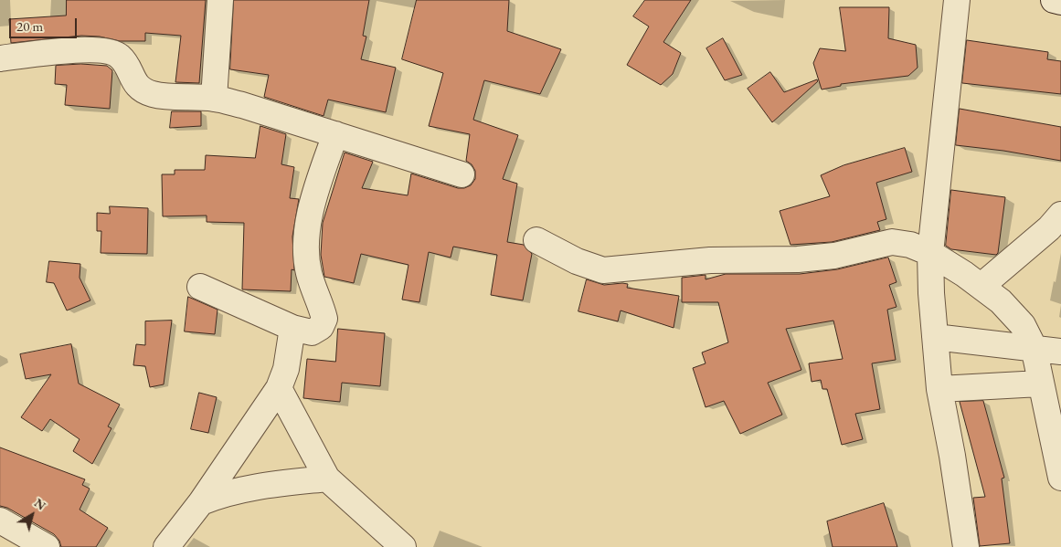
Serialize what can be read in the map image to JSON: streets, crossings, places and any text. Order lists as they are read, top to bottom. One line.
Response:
{"scale_bar":"20 m","north":"top right"}
